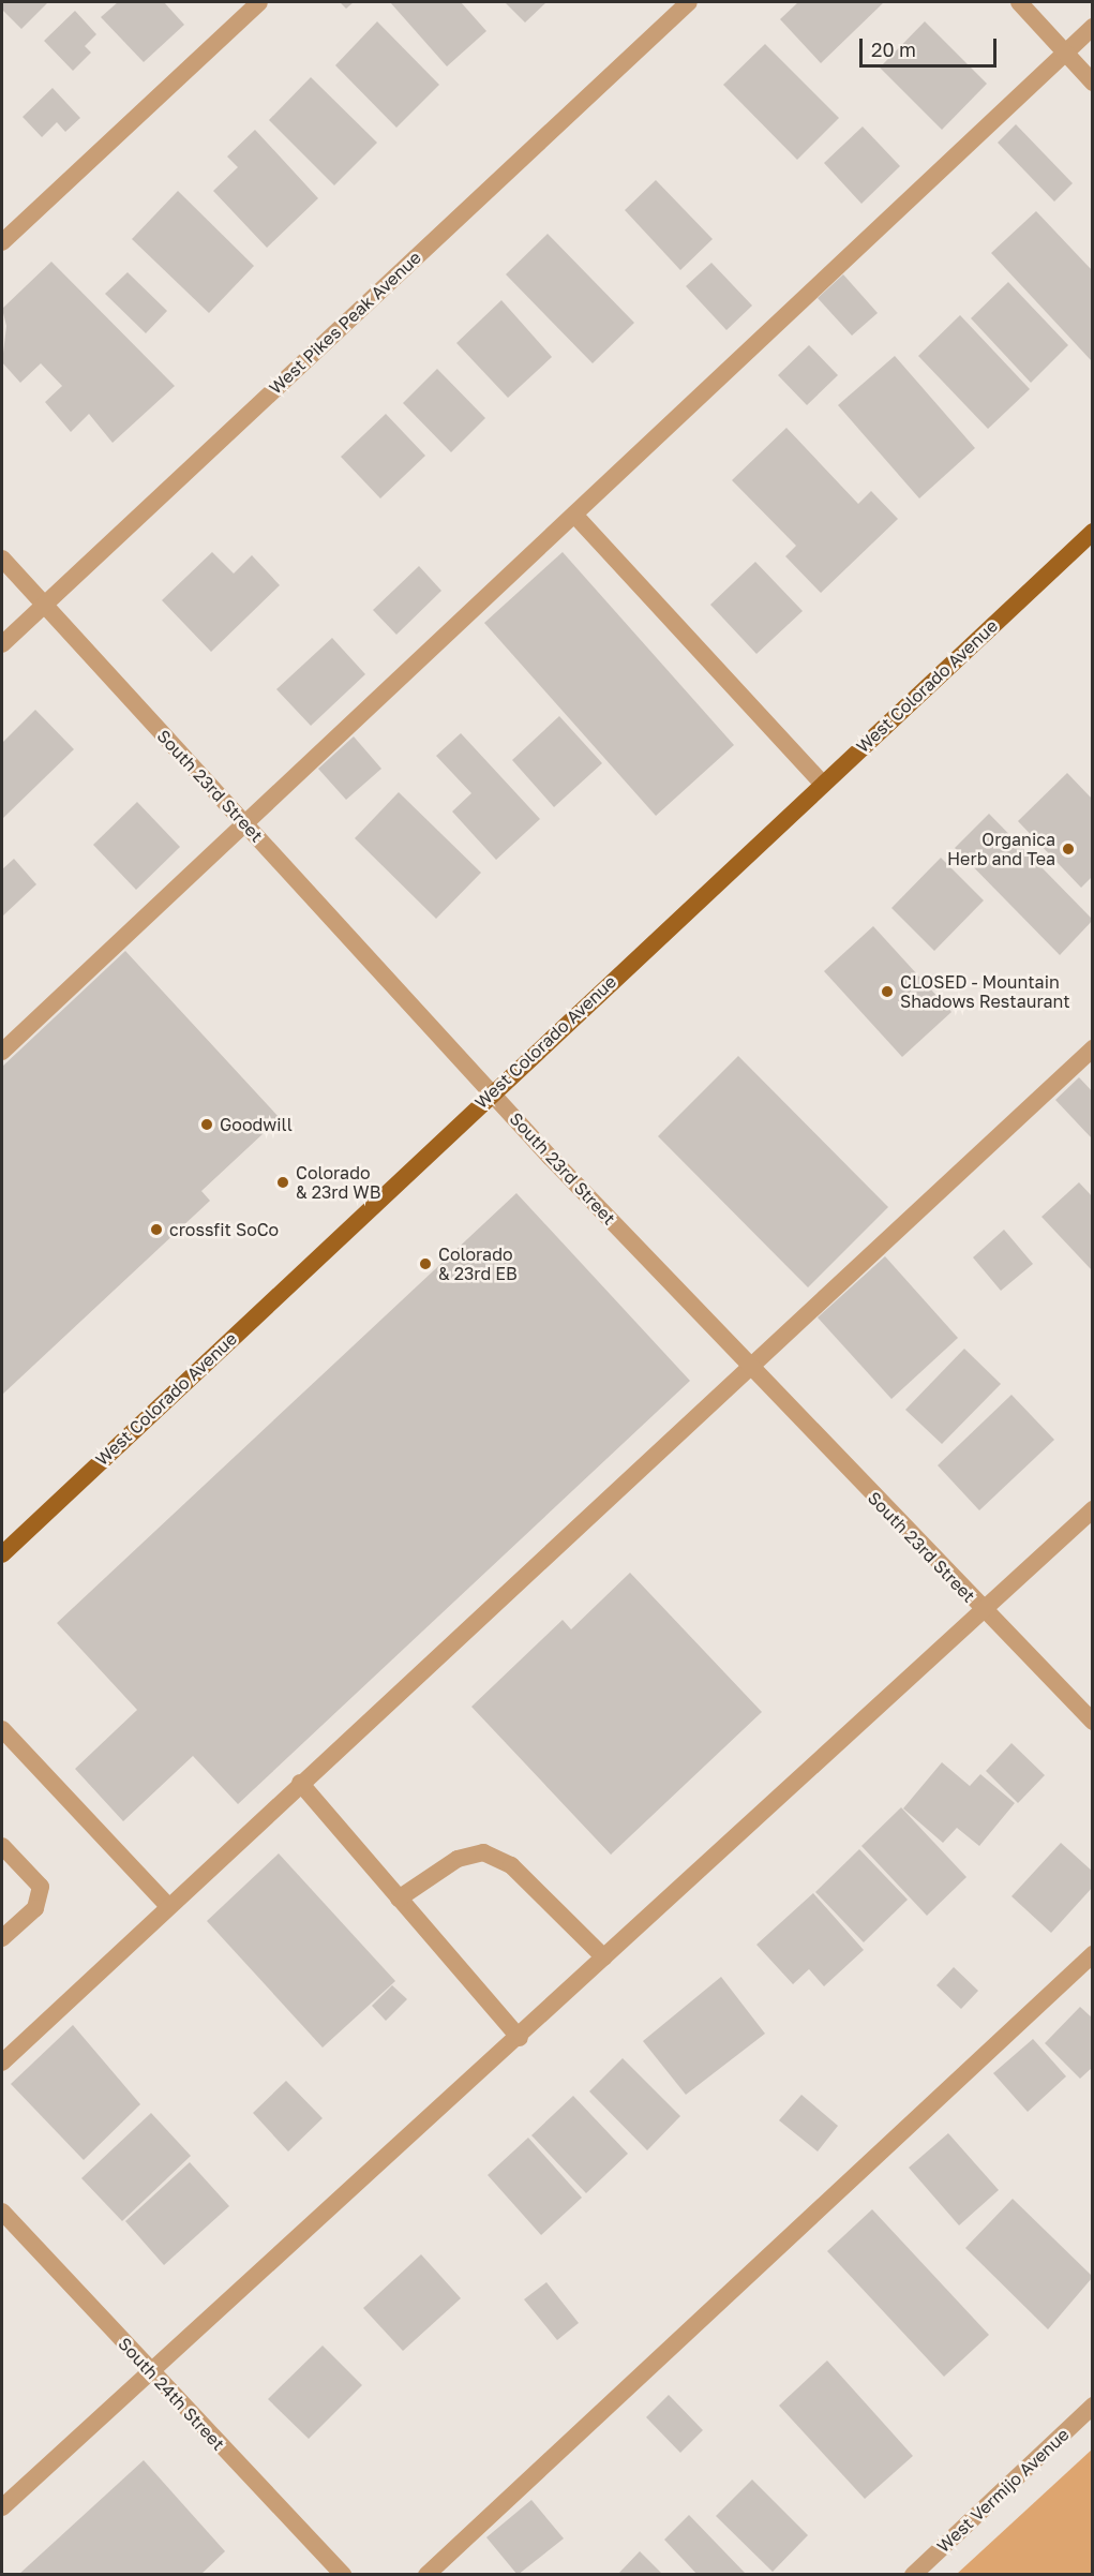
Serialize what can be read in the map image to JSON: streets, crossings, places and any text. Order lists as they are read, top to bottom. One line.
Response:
{"streets":{"main road":["West Colorado Avenue"],"street":["West Pikes Peak Avenue","South 23rd Street","South 24th Street","West Vermijo Avenue"]},"crossings":[["West Pikes Peak Avenue","South 23rd Street"],["West Colorado Avenue","South 23rd Street"]],"places":["Organica Herb and Tea","CLOSED - Mountain Shadows Restaurant","Goodwill","Colorado & 23rd WB","crossfit SoCo","Colorado & 23rd EB"],"scale_bar":"20 m"}
